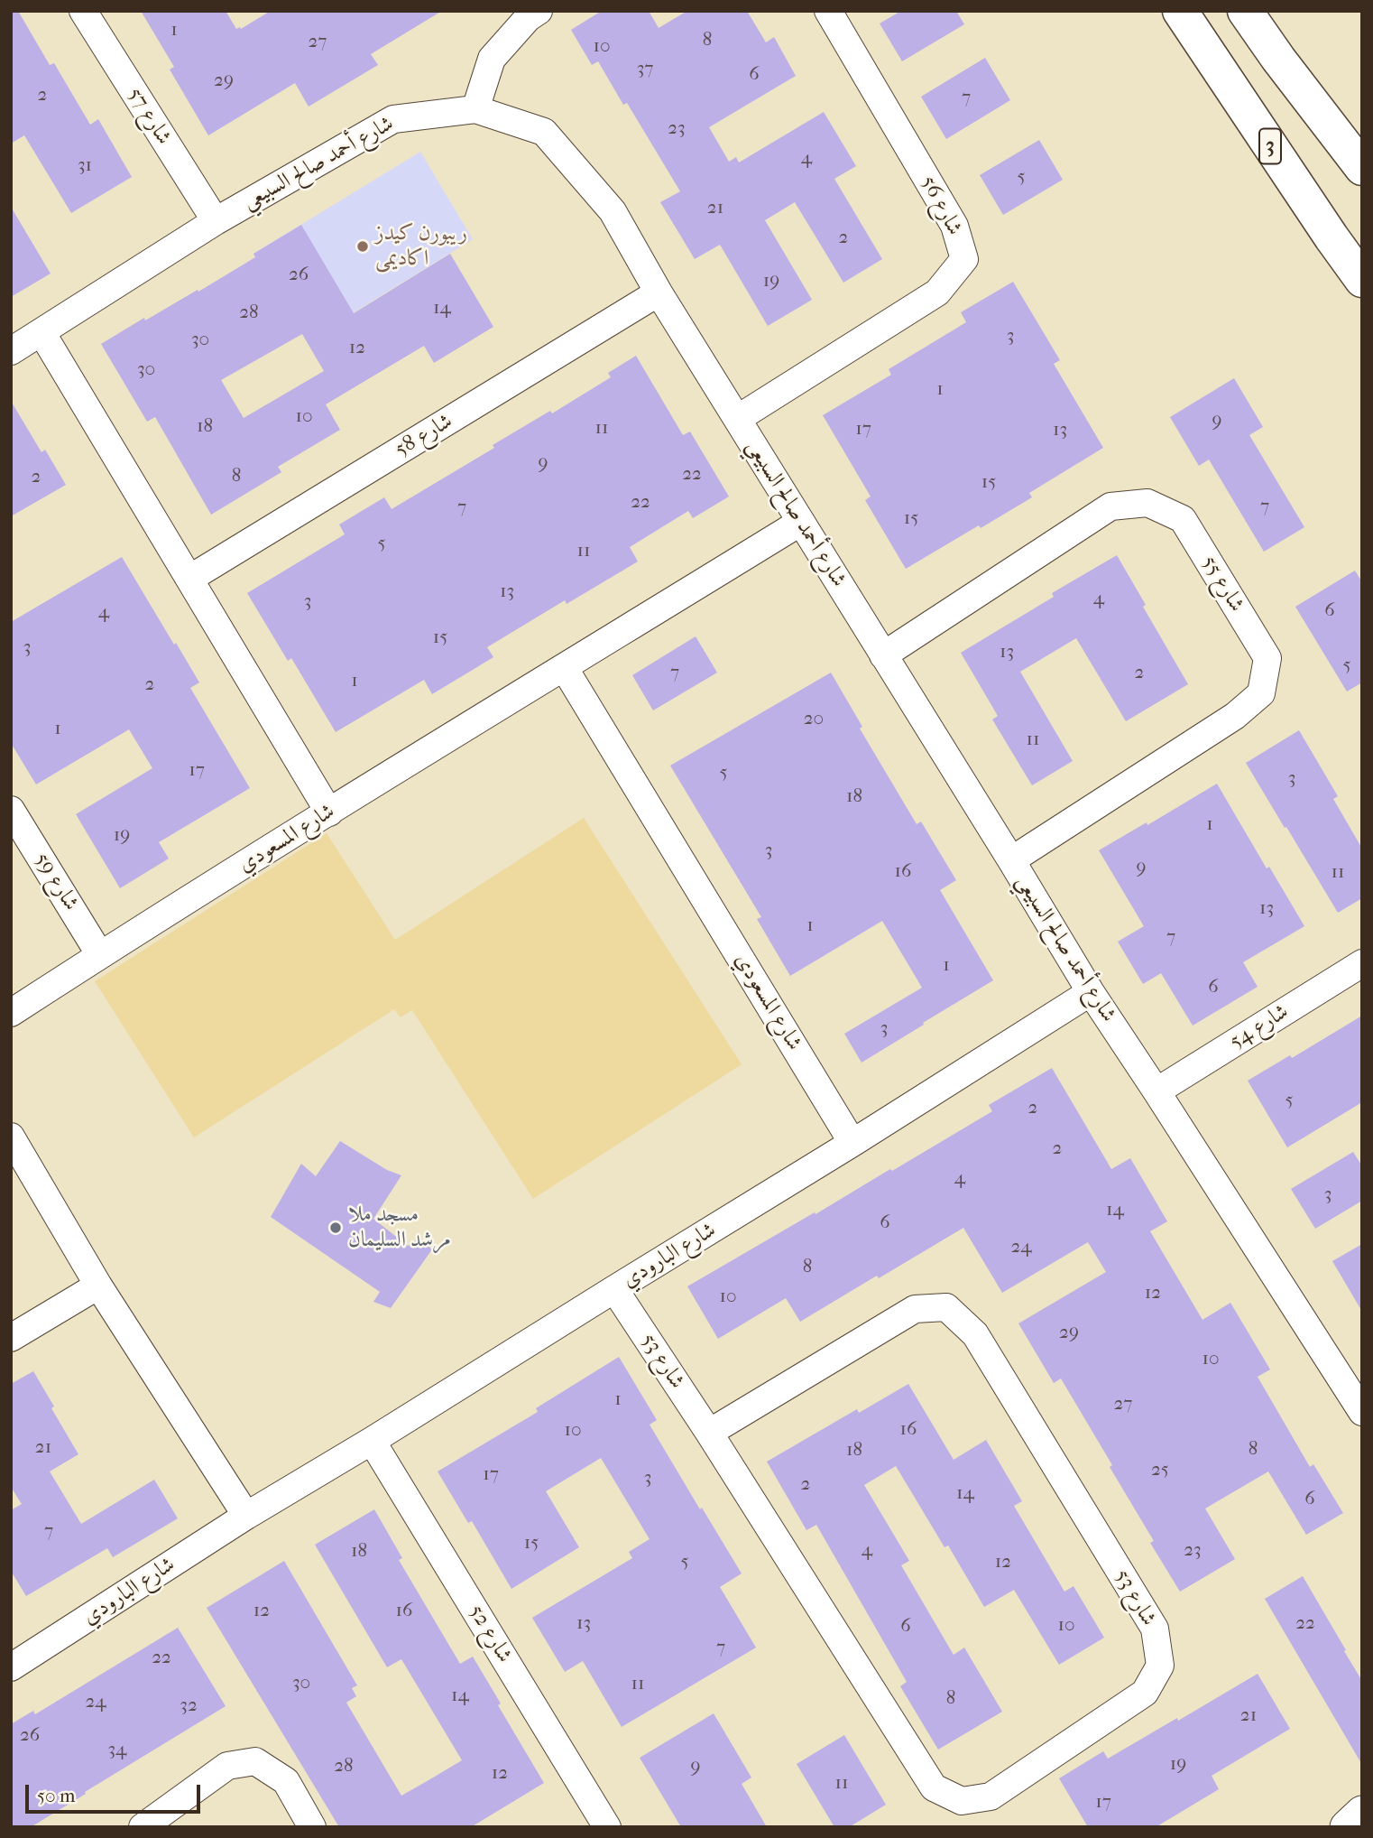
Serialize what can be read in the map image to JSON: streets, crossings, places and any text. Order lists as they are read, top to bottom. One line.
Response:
{"streets":{"main road":["3"],"street":["شارع 57","شارع أحمد صالح السبيعي","شارع 56","شارع 58","شارع 55","شارع المسعودي","شارع 59","شارع 54","شارع البارودي","شارع 53","شارع 52"]},"crossings":[["شارع 57","شارع أحمد صالح السبيعي"],["شارع أحمد صالح السبيعي","شارع 56"],["شارع أحمد صالح السبيعي","شارع 58"],["شارع أحمد صالح السبيعي","شارع 55"],["شارع أحمد صالح السبيعي","شارع المسعودي"],["شارع أحمد صالح السبيعي","شارع 54"],["شارع أحمد صالح السبيعي","شارع البارودي"],["شارع المسعودي","شارع 59"],["شارع المسعودي","شارع البارودي"],["شارع البارودي","شارع 53"],["شارع البارودي","شارع 52"]],"places":["ريبورن كيدز اكاديمى","مسجد ملا مرشد السليمان"],"house_numbers":["1","8","27","10","37","6","29","2","7","23","4","31","5","21","2","26","19","14","28","3","30","12","30","1","10","9","18","11","17","13","9","22","8","2","15","22","7","7","15","5","11","13","4","3","6","4","15","3","13","5","7","2","1","2","20","1","11","17","5","3","18","1","19","3","9","16","11","13","1","7","1","6","3","5","2","2","4","3","14","6","24","8","12","10","29","10","1","27","16","10","21","8","18","25","17","3","2","14","6","7","15","4","23","18","5","12","12","16","13","22","10","6","7","22","30","11","14","8","24","32","21","26","34","19","28","9","12","11","17"],"scale_bar":"50 m"}
